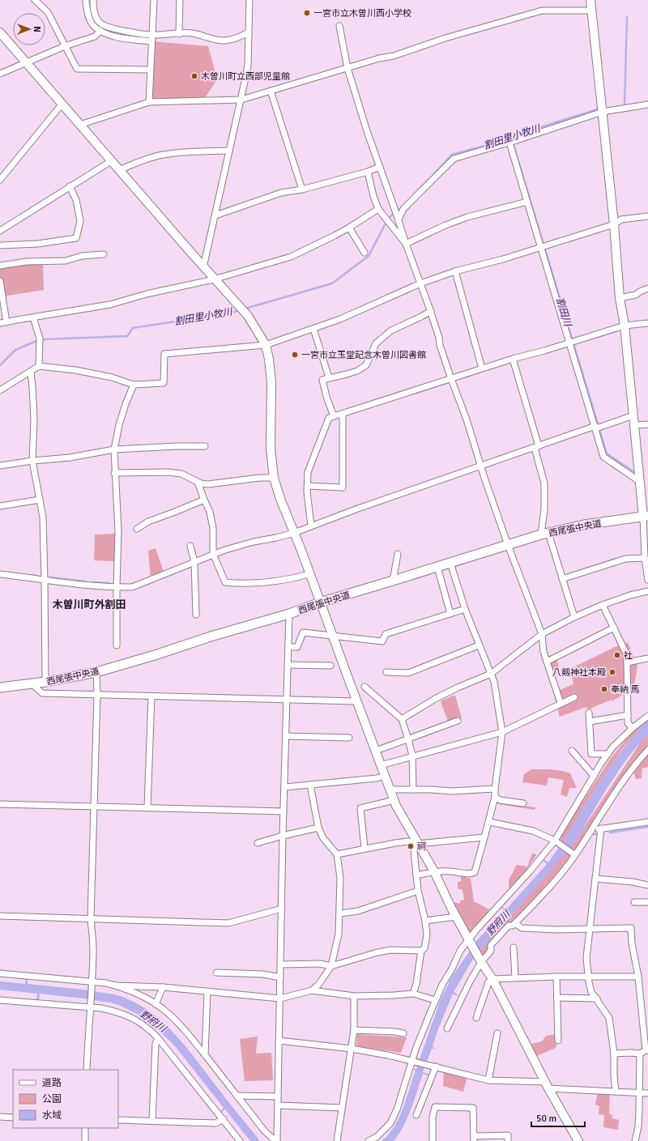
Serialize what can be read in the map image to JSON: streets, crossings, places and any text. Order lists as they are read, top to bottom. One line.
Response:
{"streets":{"main road":["西尾張中央道"]},"districts":["木曽川町外割田"],"water":["割田里小牧川","割田川","野府川"],"places":["一宮市立木曽川西小学校","木曽川町立西部児童館","一宮市立玉堂記念木曽川図書館","社","八剱神社本殿","奉納 馬","祠"],"legend":["道路","公園","水域"],"scale_bar":"50 m","north":"right"}
